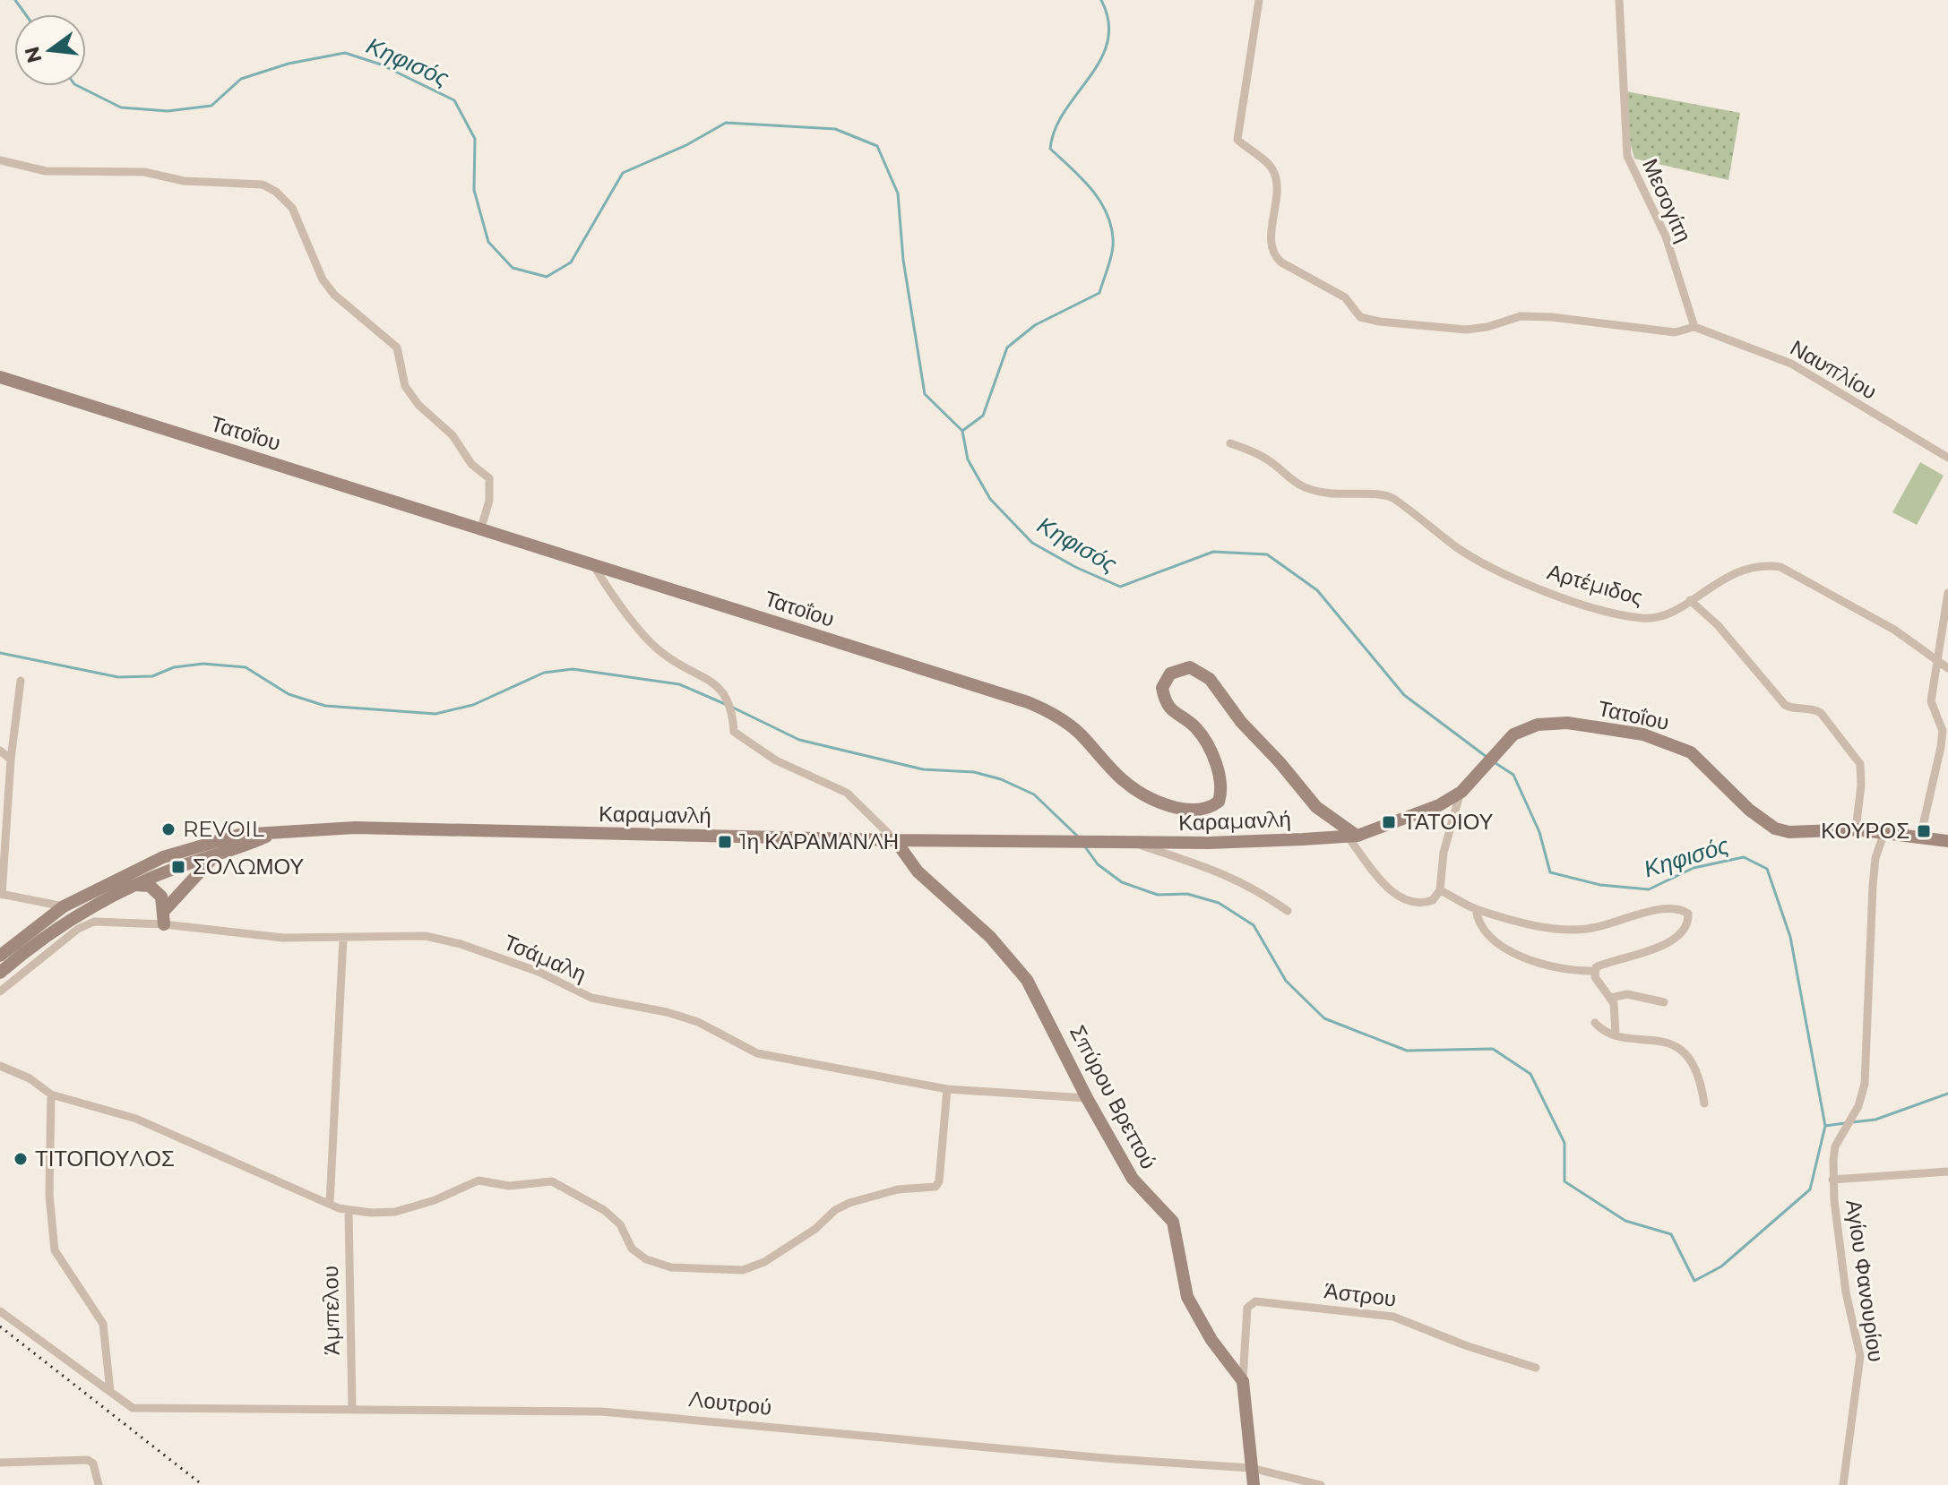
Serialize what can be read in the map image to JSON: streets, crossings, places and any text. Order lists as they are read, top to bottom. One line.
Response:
{"streets":{"street":["Μεσογίτη","Ναυπλίου","Τατοΐου","Αρτέμιδος","Καραμανλή","Τσάμαλη","Σπύρου Βρεττού","Αγίου Φανουρίου","Άστρου","Άμπελου","Λουτρού"]},"crossings":[["Μεσογίτη","Ναυπλίου"],["Τατοΐου","Καραμανλή"],["Τατοΐου","Αγίου Φανουρίου"],["Καραμανλή","Σπύρου Βρεττού"],["Τσάμαλη","Σπύρου Βρεττού"],["Σπύρου Βρεττού","Άστρου"],["Άμπελου","Λουτρού"]],"water":["Κηφισός"],"places":{"transit":["ΤΑΤΟΙΟΥ","ΚΟΥΡΟΣ","1η ΚΑΡΑΜΑΝΛΗ","ΣΟΛΩΜΟΥ"],"other":["REVOIL","ΤΙΤΟΠΟΥΛΟΣ"]},"north":"left"}
